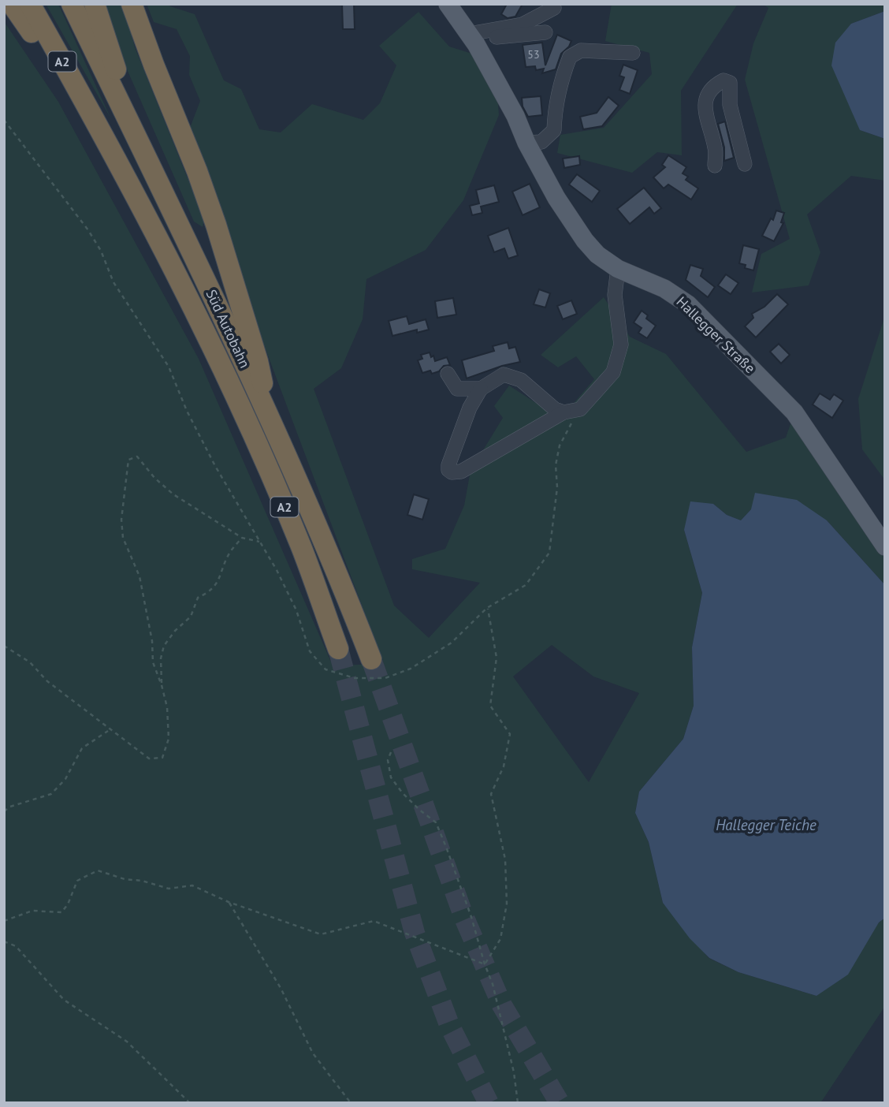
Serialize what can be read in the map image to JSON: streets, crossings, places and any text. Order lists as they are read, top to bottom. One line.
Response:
{"streets":{"highway":["A2","Süd Autobahn"],"main road":["Hallegger Straße"]},"water":["Hallegger Teiche"],"house_numbers":["53"]}
